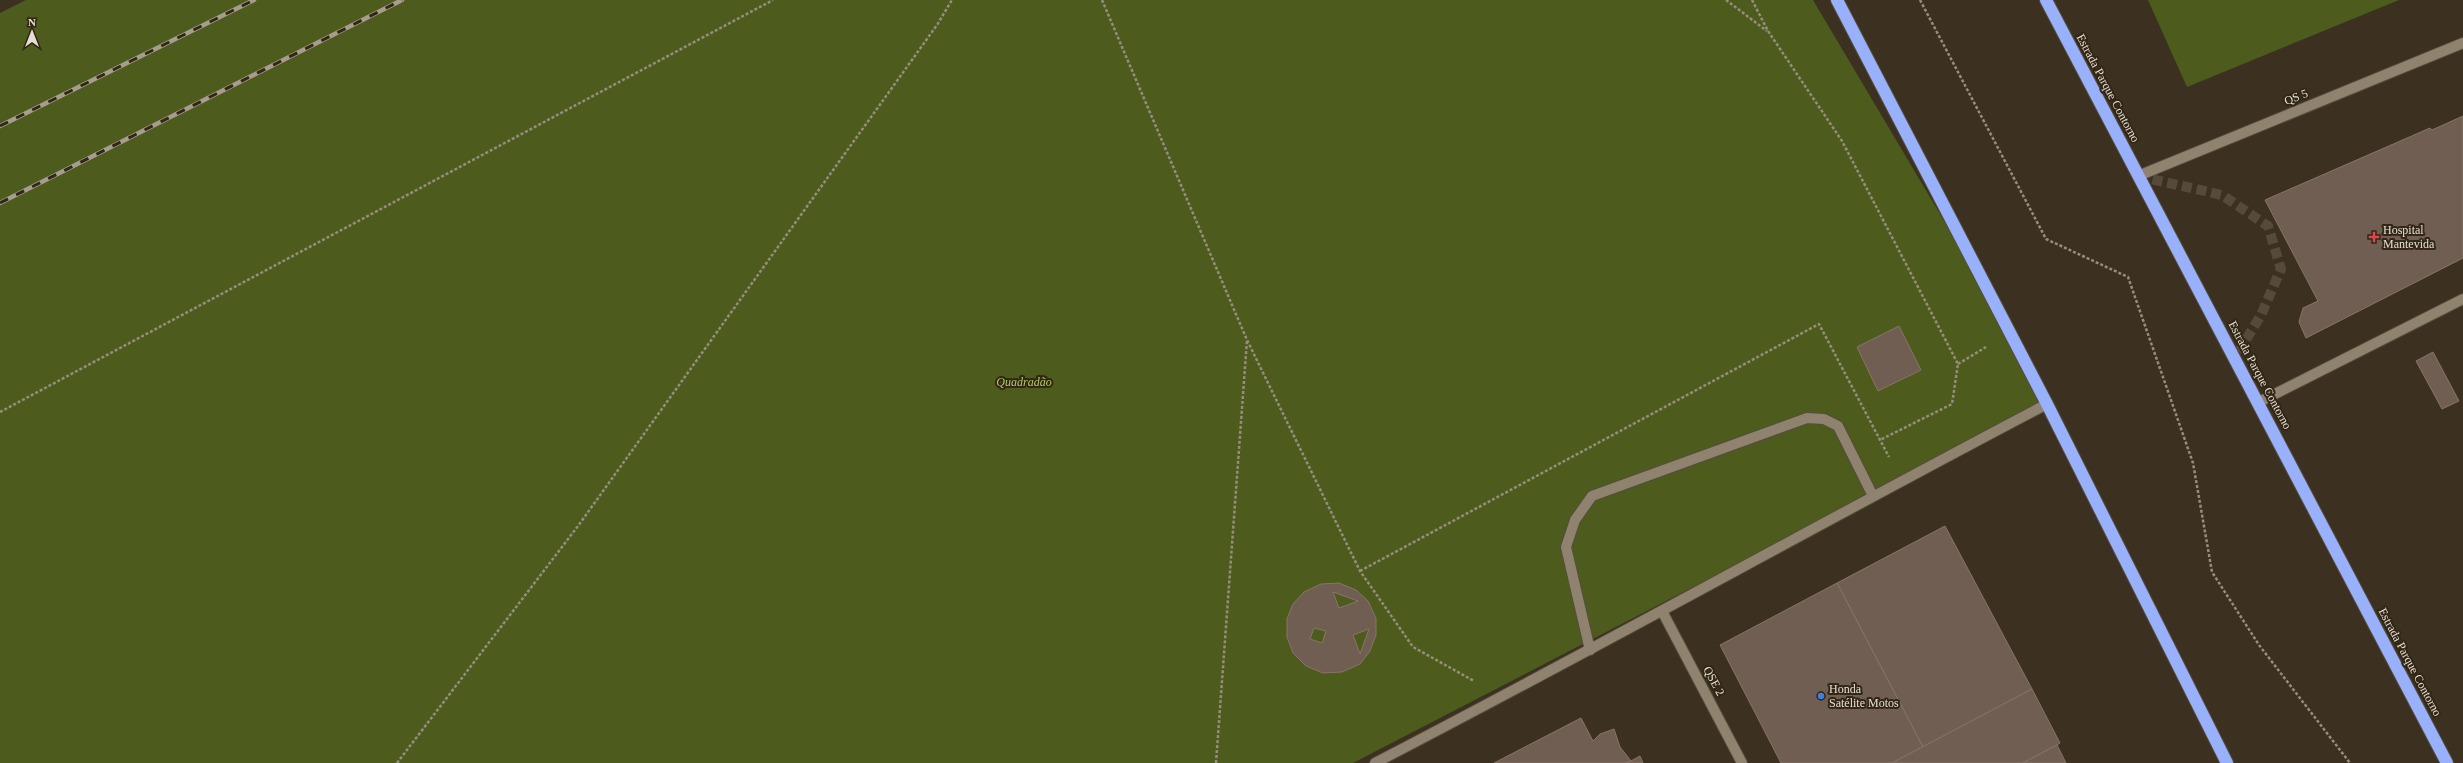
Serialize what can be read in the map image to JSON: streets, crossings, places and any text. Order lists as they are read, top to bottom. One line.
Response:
{"streets":{"highway":["Estrada Parque Contorno"],"street":["QS 5","QSE 2"]},"crossings":[["Estrada Parque Contorno","QS 5"]],"parks":["Quadradão"],"places":{"health":["Hospital Mantevida"],"other":["Honda Satélite Motos"]},"north":"top"}
